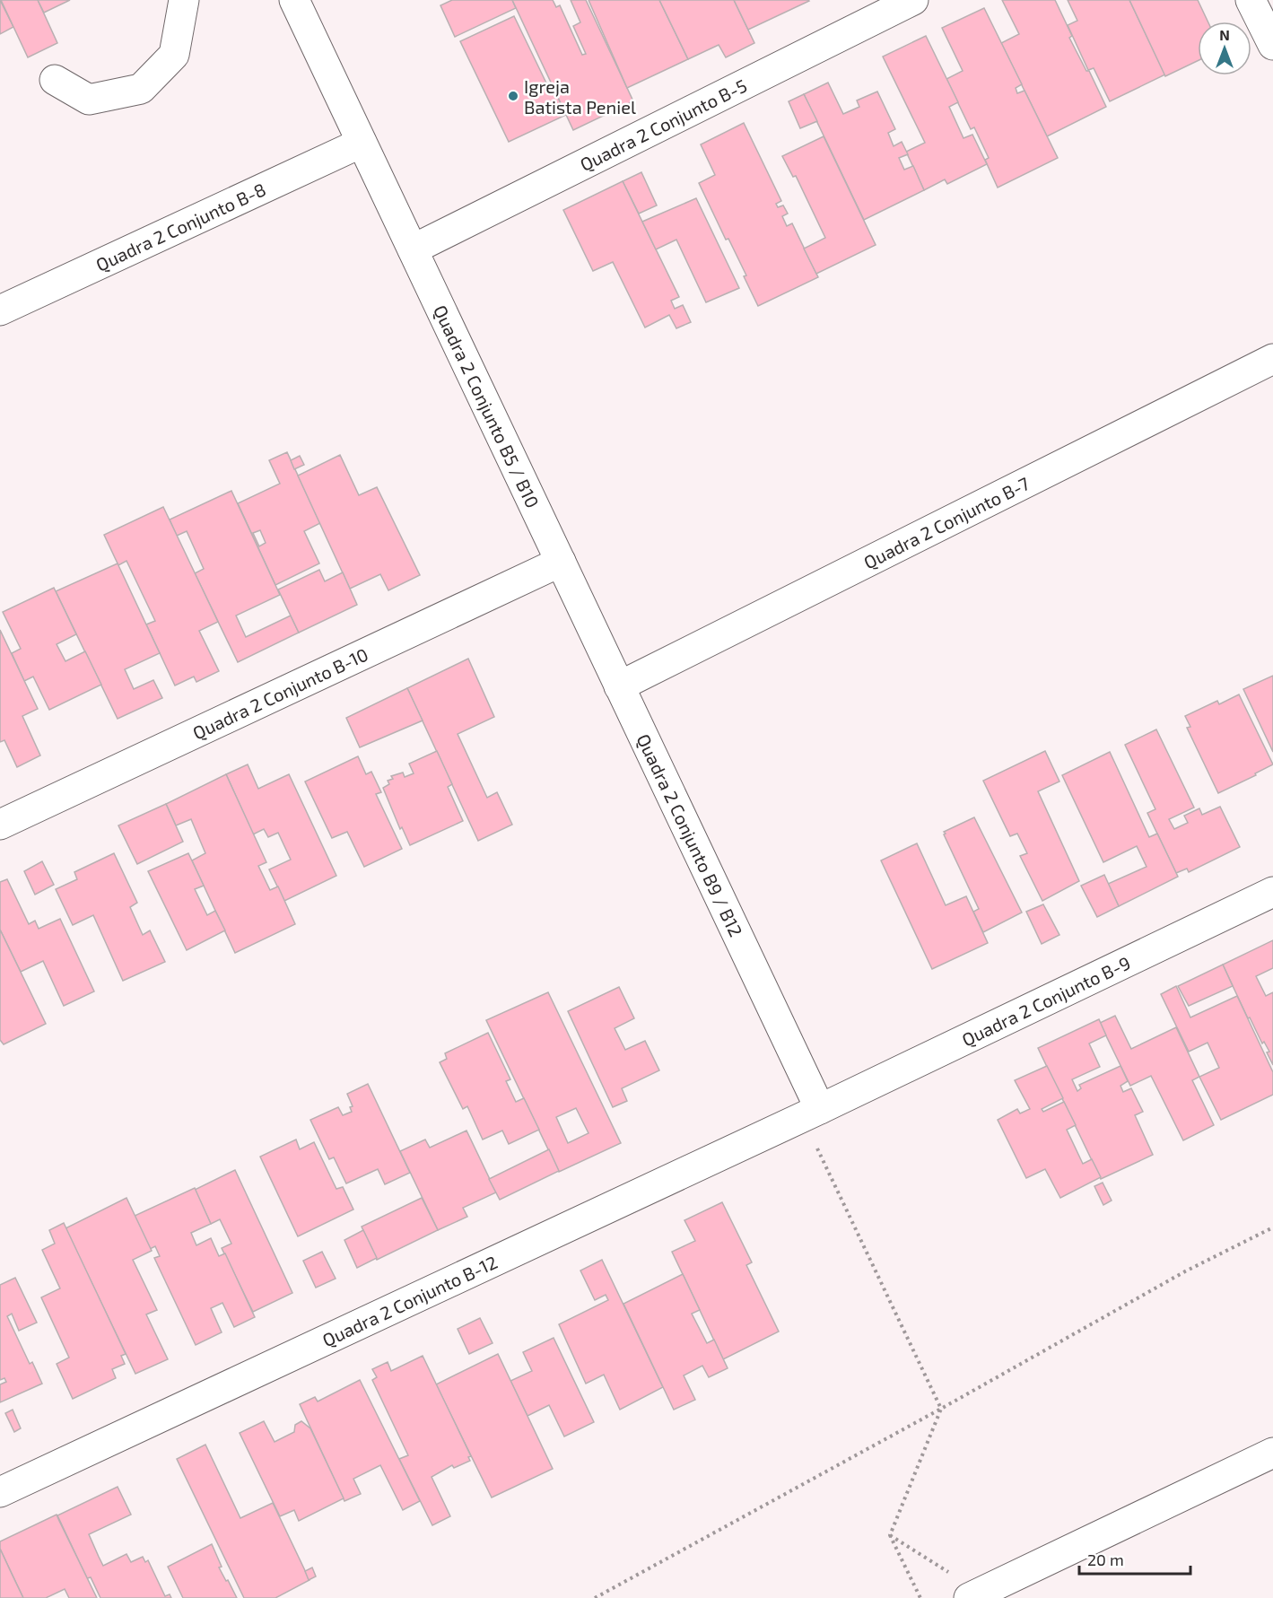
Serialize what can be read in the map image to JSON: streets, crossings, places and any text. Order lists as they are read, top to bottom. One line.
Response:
{"streets":{"main road":["Quadra 2 Conjunto B-5","Quadra 2 Conjunto B-8","Quadra 2 Conjunto B5 / B10","Quadra 2 Conjunto B-7","Quadra 2 Conjunto B-10","Quadra 2 Conjunto B9 / B12","Quadra 2 Conjunto B-9","Quadra 2 Conjunto B-12"]},"crossings":[["Quadra 2 Conjunto B-5","Quadra 2 Conjunto B5 / B10"],["Quadra 2 Conjunto B-8","Quadra 2 Conjunto B5 / B10"],["Quadra 2 Conjunto B5 / B10","Quadra 2 Conjunto B-10"],["Quadra 2 Conjunto B5 / B10","Quadra 2 Conjunto B9 / B12"],["Quadra 2 Conjunto B-7","Quadra 2 Conjunto B9 / B12"],["Quadra 2 Conjunto B-10","Quadra 2 Conjunto B9 / B12"],["Quadra 2 Conjunto B9 / B12","Quadra 2 Conjunto B-9"],["Quadra 2 Conjunto B9 / B12","Quadra 2 Conjunto B-12"],["Quadra 2 Conjunto B-9","Quadra 2 Conjunto B-12"]],"places":["Igreja Batista Peniel"],"scale_bar":"20 m","north":"top"}
